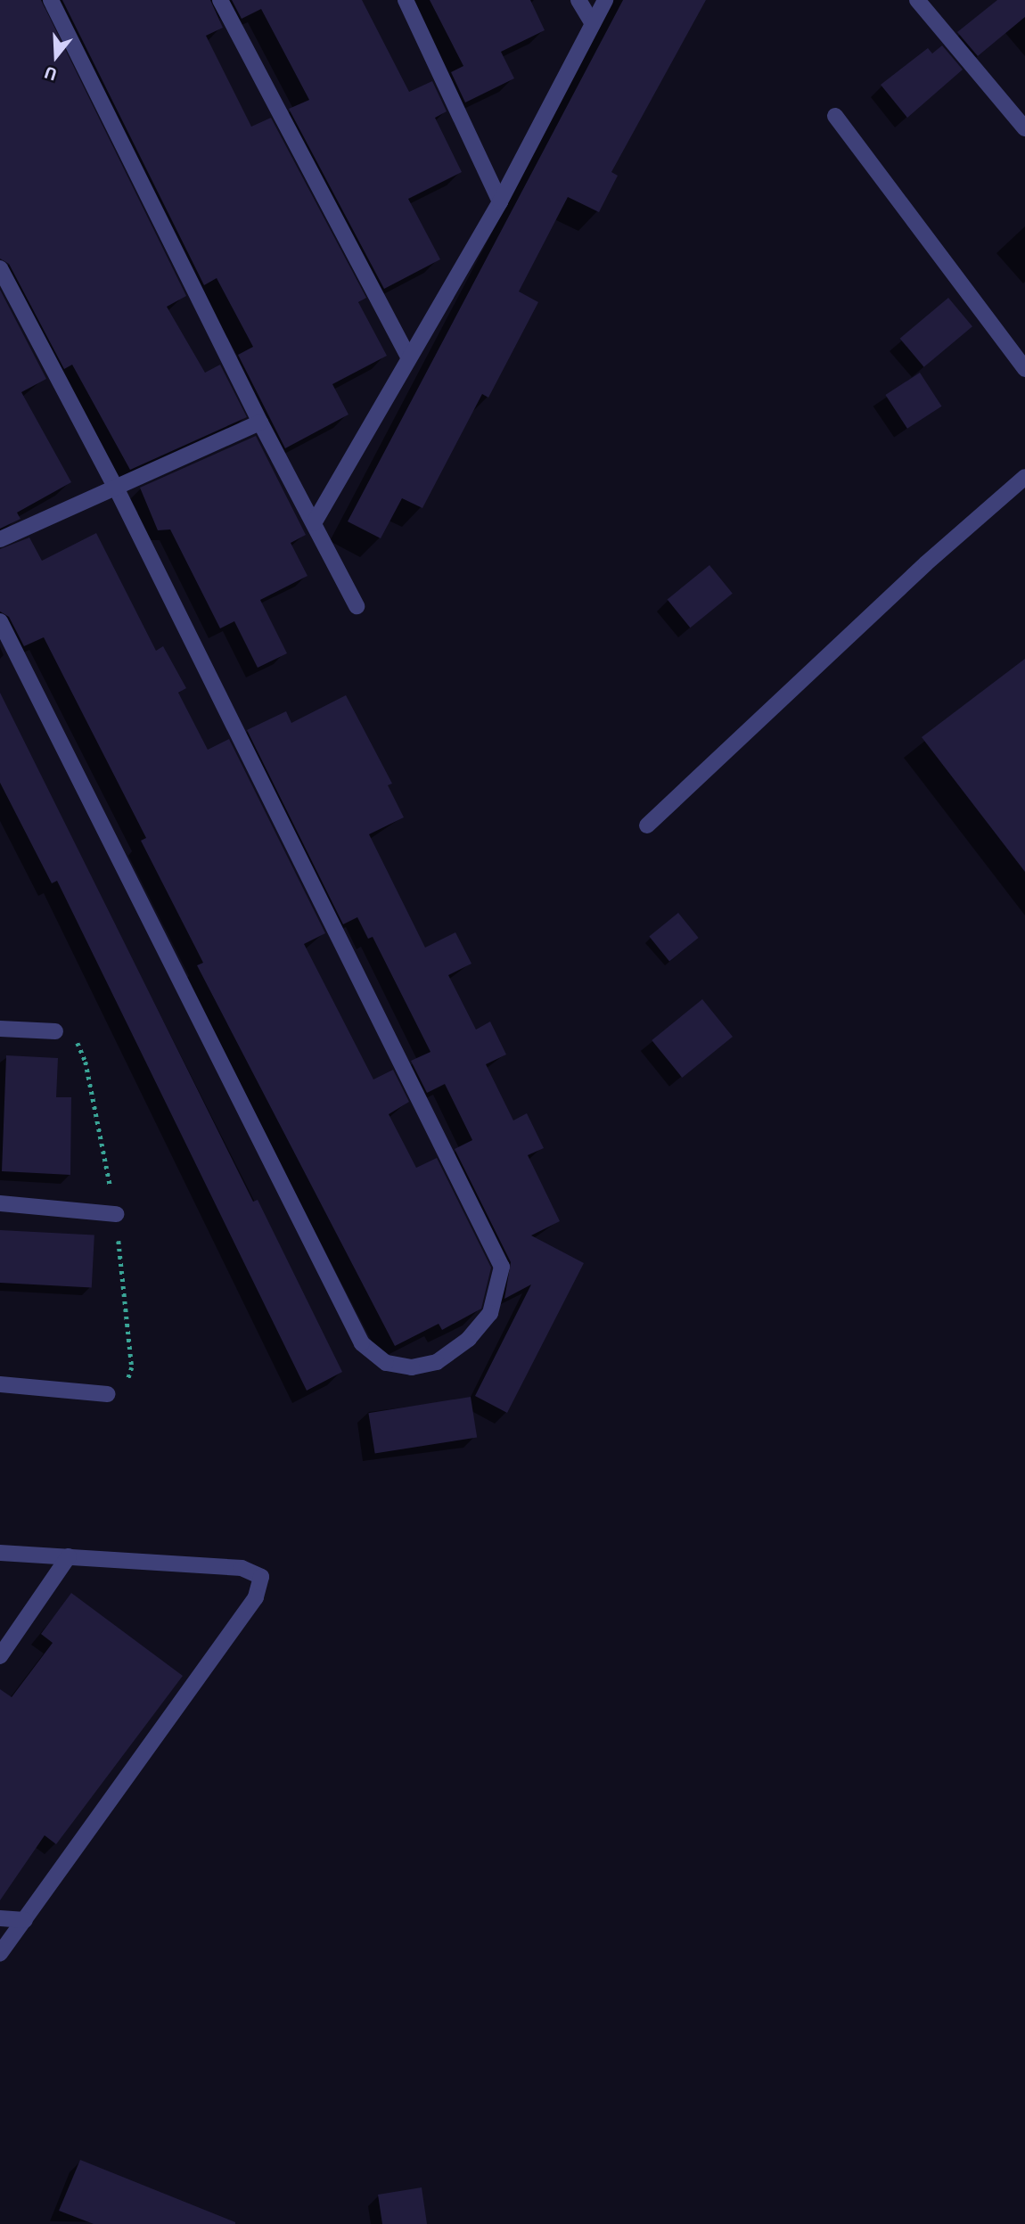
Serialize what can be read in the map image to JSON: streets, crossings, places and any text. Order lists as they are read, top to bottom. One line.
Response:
{"north":"bottom"}
